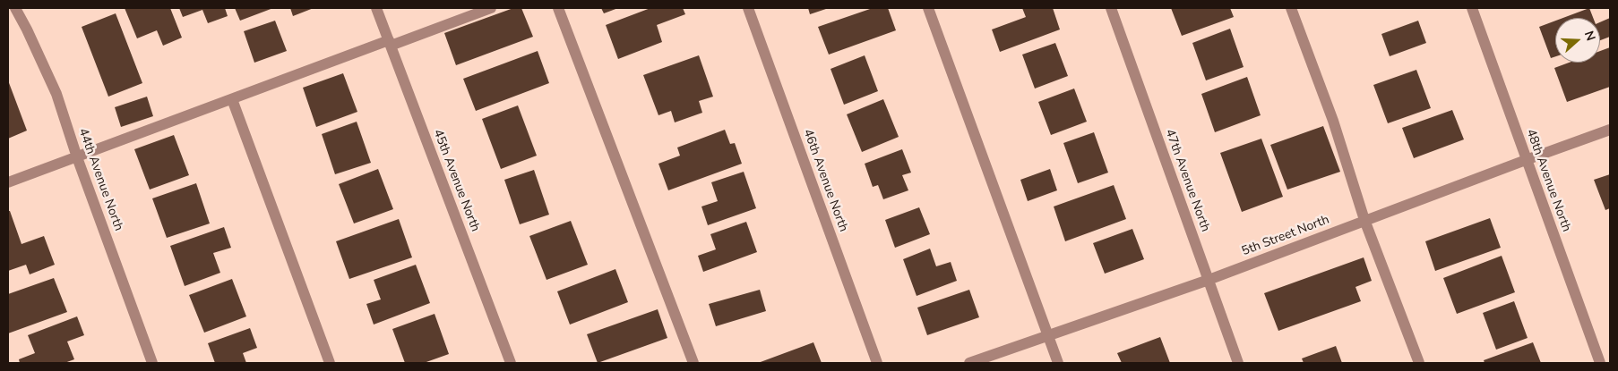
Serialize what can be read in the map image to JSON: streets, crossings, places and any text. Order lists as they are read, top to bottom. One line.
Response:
{"streets":{"street":["44th Avenue North","45th Avenue North","46th Avenue North","47th Avenue North","48th Avenue North","5th Street North"]},"crossings":[["47th Avenue North","5th Street North"],["48th Avenue North","5th Street North"]],"north":"right"}
